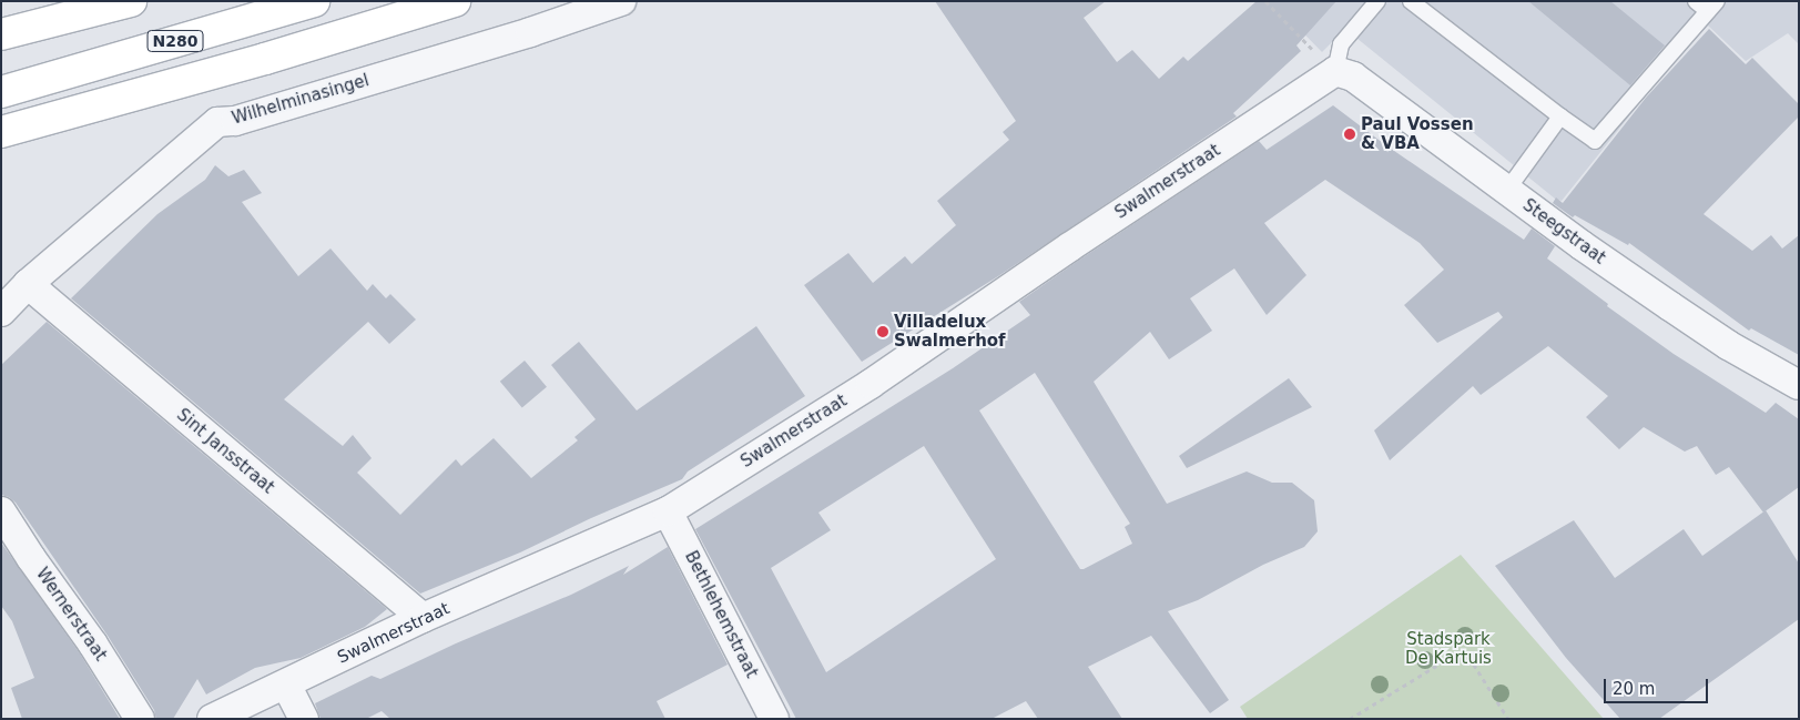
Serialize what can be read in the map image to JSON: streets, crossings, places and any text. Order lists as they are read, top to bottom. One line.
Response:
{"streets":{"main road":["N280"],"street":["Wilhelminasingel","Swalmerstraat","Steegstraat","Sint Jansstraat","Wernerstraat","Bethlehemstraat"]},"crossings":[["Wilhelminasingel","Sint Jansstraat"],["Swalmerstraat","Steegstraat"],["Swalmerstraat","Sint Jansstraat"],["Swalmerstraat","Bethlehemstraat"]],"parks":["Stadspark De Kartuis"],"places":["Paul Vossen & VBA","Villadelux Swalmerhof"],"scale_bar":"20 m"}
